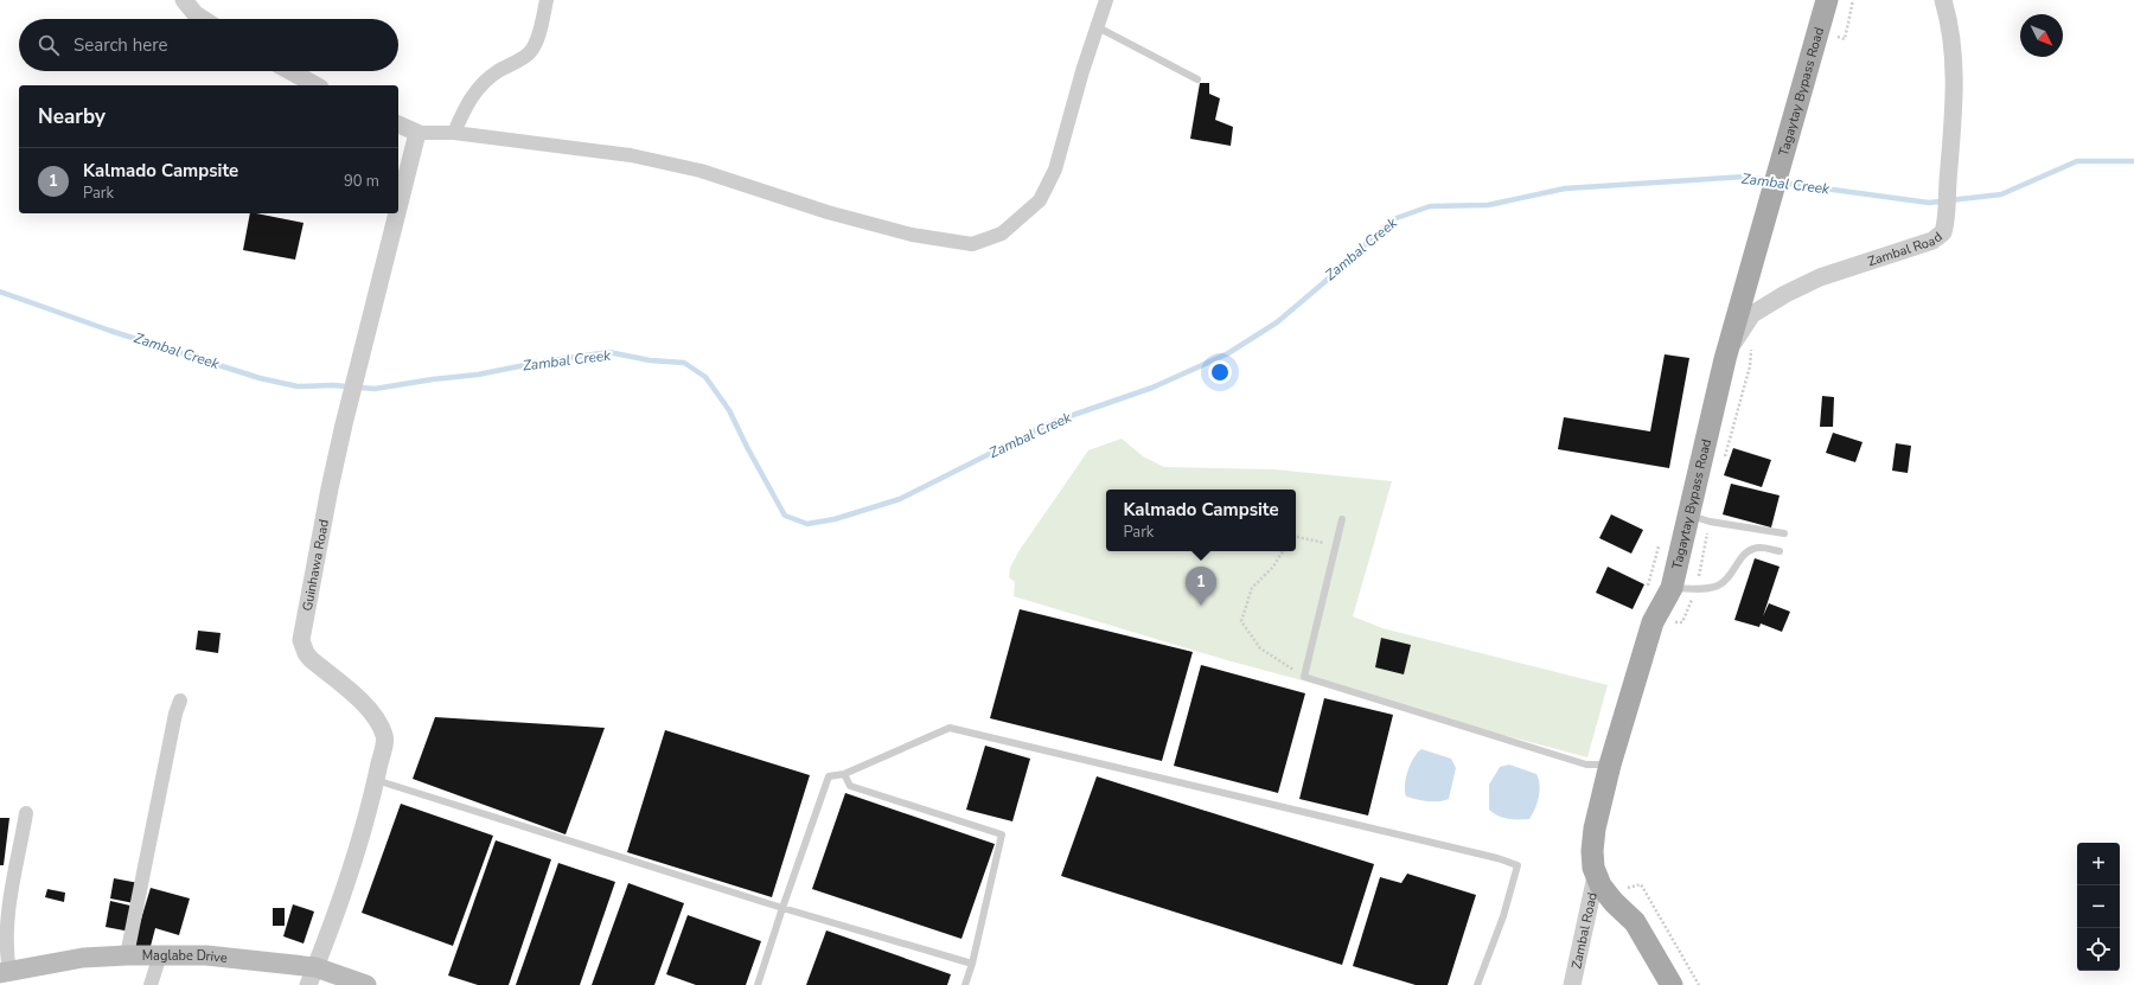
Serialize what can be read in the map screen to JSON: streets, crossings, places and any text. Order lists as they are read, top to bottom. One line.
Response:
{"streets":{"main road":["Tagaytay Bypass Road","Maglabe Drive"],"street":["Zambal Road","Guinhawa Road"]},"crossings":[["Tagaytay Bypass Road","Zambal Road"],["Guinhawa Road","Maglabe Drive"]],"water":["Zambal Creek"],"north":"bottom right","page":{"search":"Search here","heading":"Nearby","list":[{"mark":"1","name":"Kalmado Campsite","note":"Park","value":"90 m"}],"popup":["Kalmado Campsite","Park"],"pins":"1","map_buttons":["+","−"]}}
